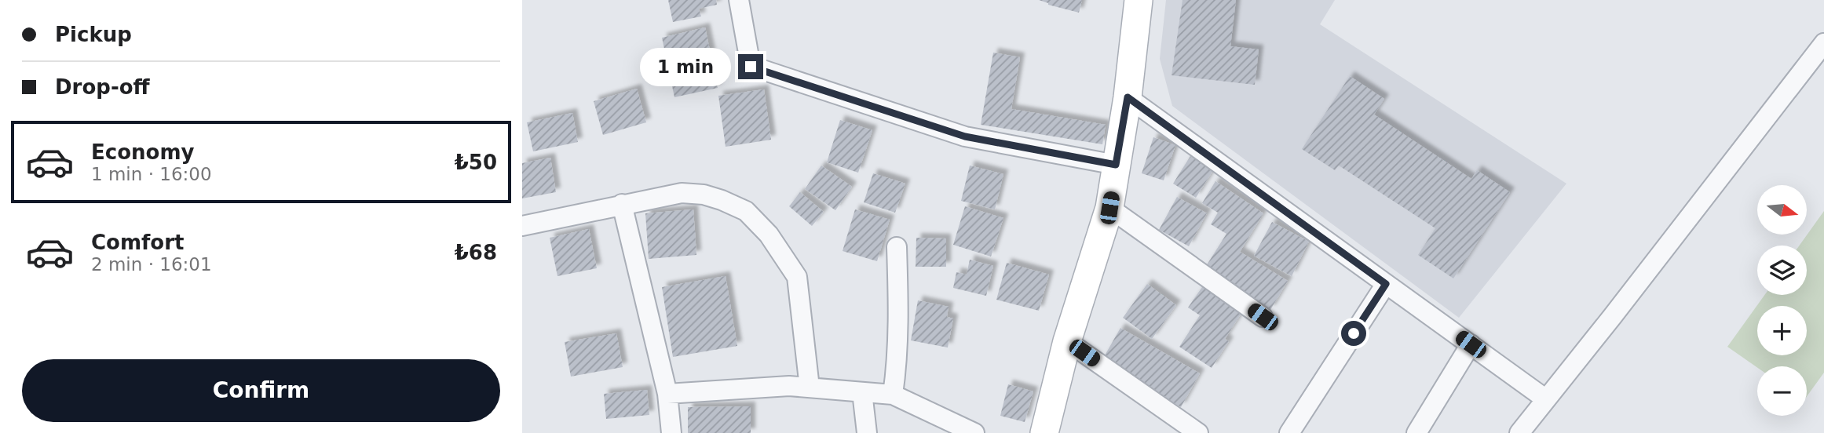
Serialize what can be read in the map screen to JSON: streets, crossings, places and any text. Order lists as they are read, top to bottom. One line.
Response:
{"north":"right","page":{"banner":["Pickup","Drop-off"],"bubble":"1 min","list":[{"name":"Economy","note":"1 min · 16:00","value":"₺50"},{"name":"Comfort","note":"2 min · 16:01","value":"₺68"}],"map_buttons":["+","−"],"buttons":"Confirm"}}
